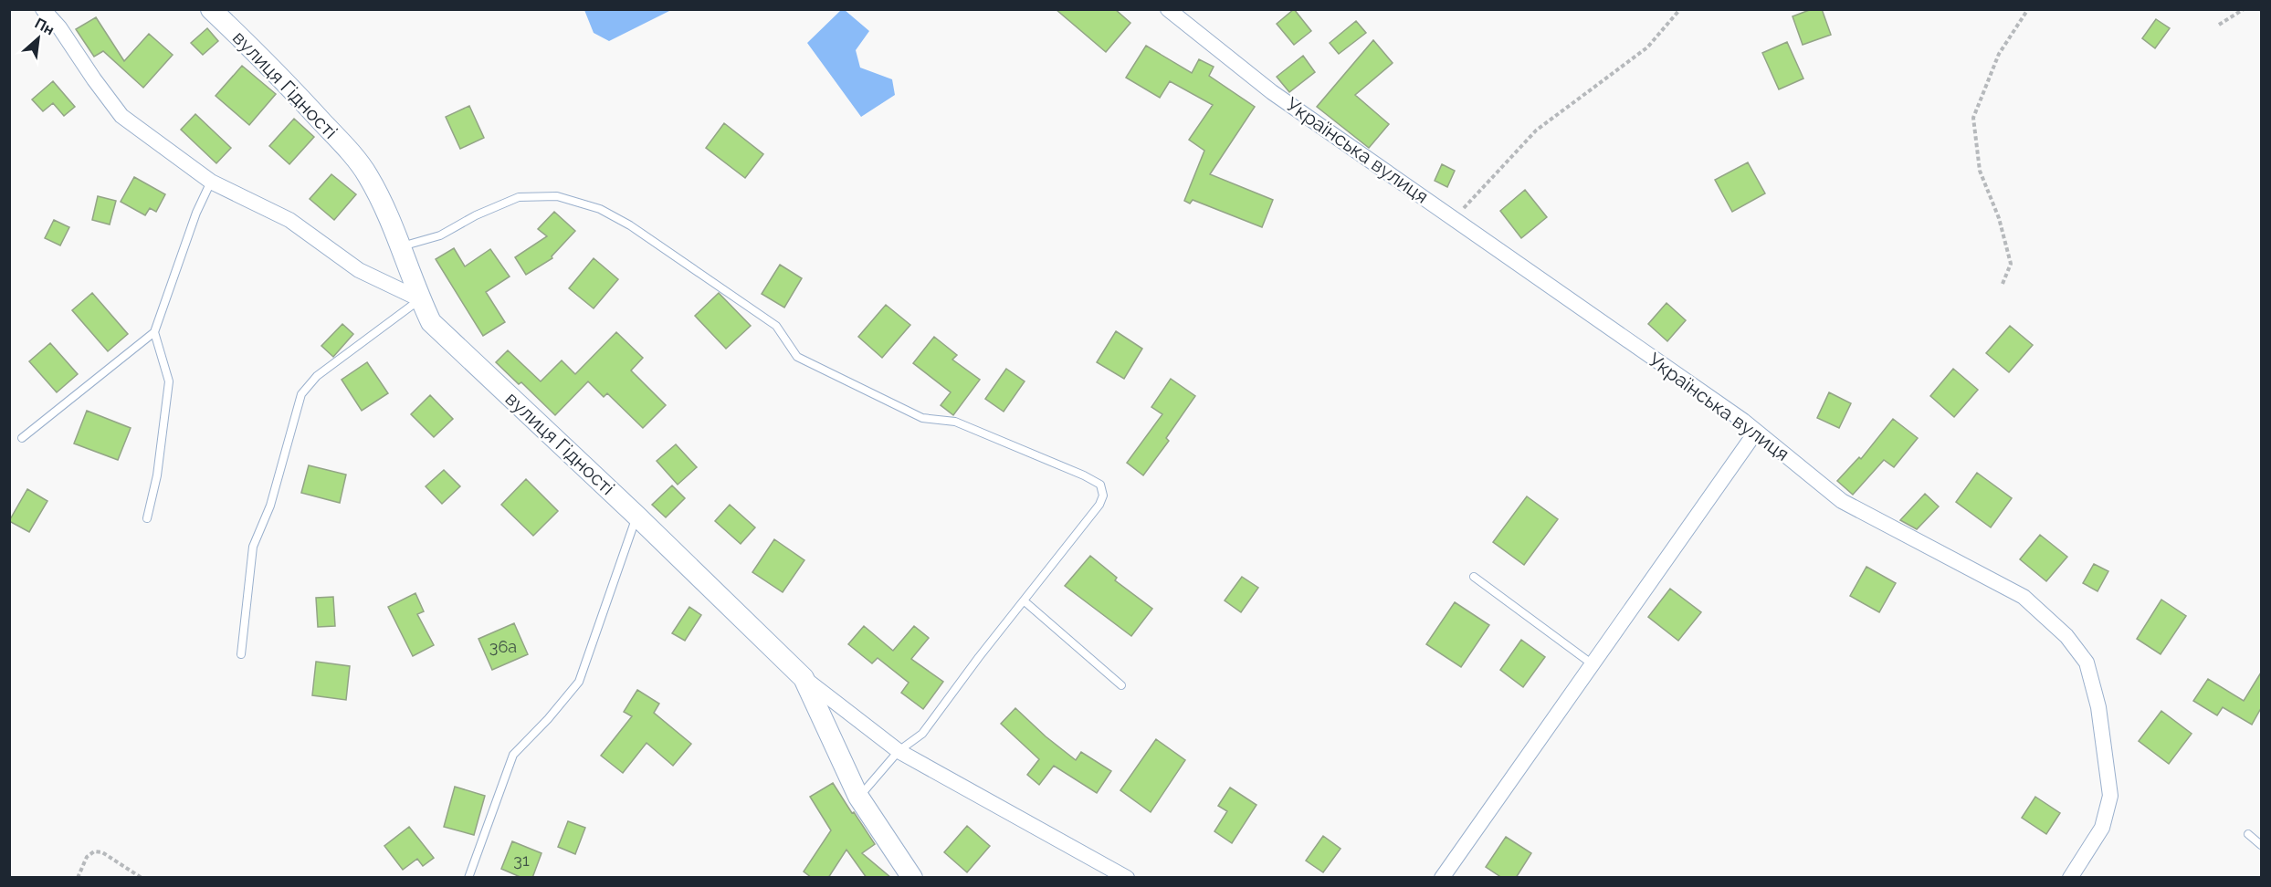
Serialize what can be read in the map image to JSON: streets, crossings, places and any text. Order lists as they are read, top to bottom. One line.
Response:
{"streets":{"street":["вулиця Гідності","Українська вулиця"]},"house_numbers":["36а","31"],"north":"top right"}
